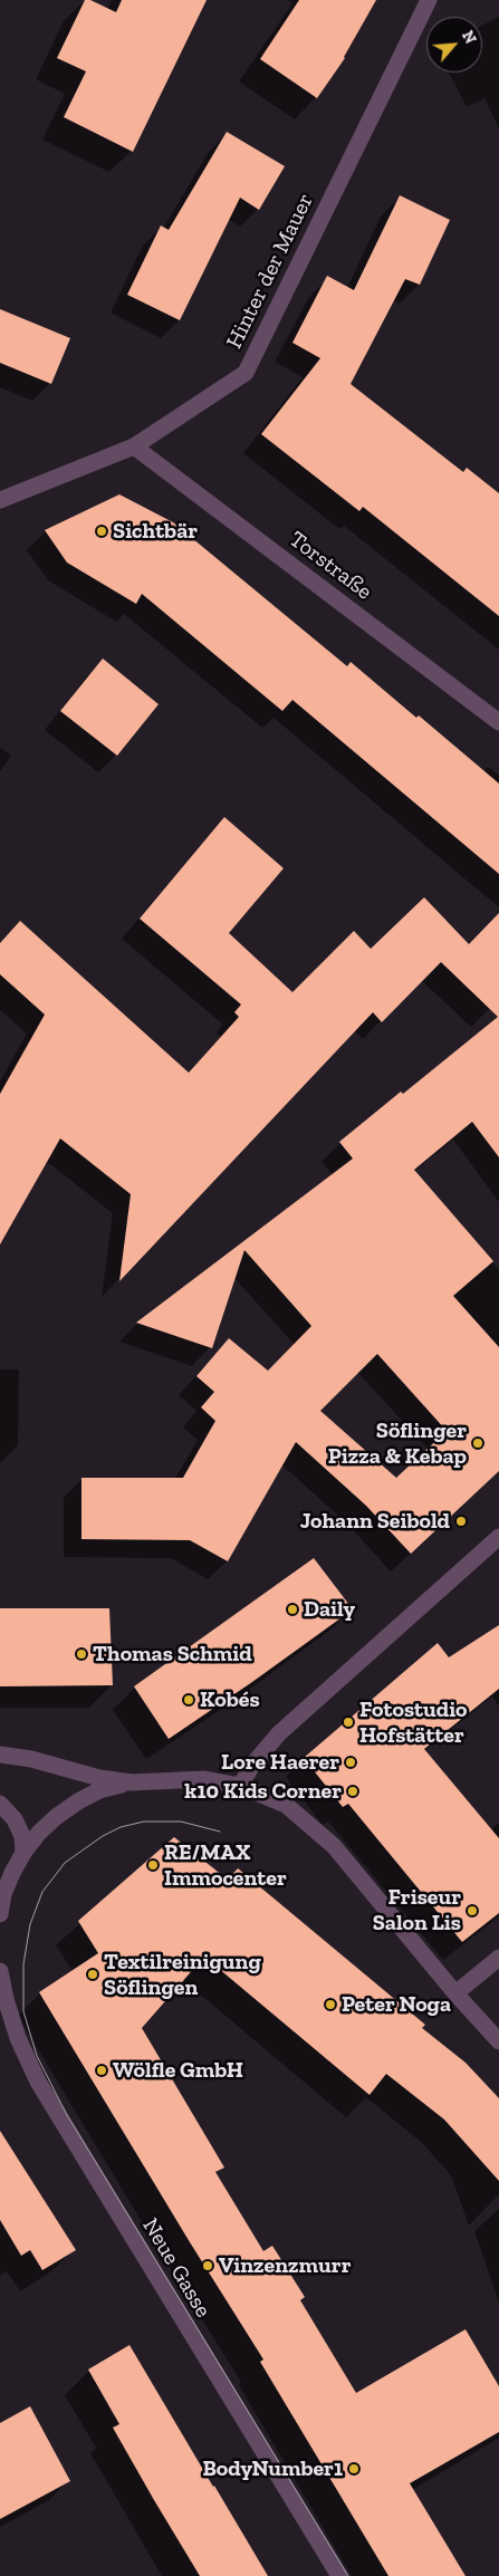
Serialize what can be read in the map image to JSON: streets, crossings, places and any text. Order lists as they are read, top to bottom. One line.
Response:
{"streets":{"street":["Hinter der Mauer","Torstraße","Neue Gasse"]},"crossings":[["Hinter der Mauer","Torstraße"]],"places":["Sichtbär","Söflinger Pizza & Kebap","Johann Seibold","Daily","Thomas Schmid","Kobés","Fotostudio Hofstätter","Lore Haerer","k10 Kids Corner","RE/MAX Immocenter","Friseur Salon Lis","Textilreinigung Söflingen","Peter Noga","Wölfle GmbH","Vinzenzmurr","BodyNumber1"],"north":"top right"}
